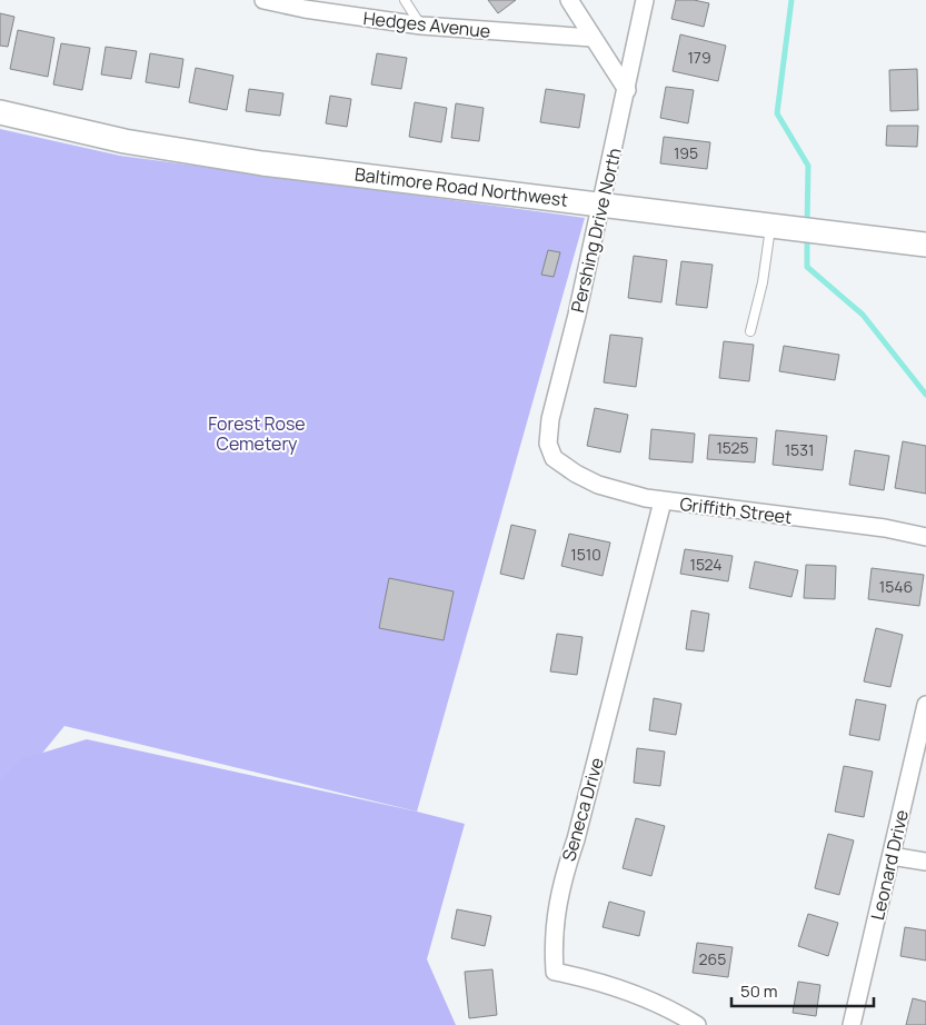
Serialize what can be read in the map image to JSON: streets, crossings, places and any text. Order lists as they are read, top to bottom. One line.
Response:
{"streets":{"main road":["Baltimore Road Northwest"],"street":["Hedges Avenue","Pershing Drive North","Griffith Street","Seneca Drive","Leonard Drive"]},"crossings":[["Baltimore Road Northwest","Pershing Drive North"],["Pershing Drive North","Griffith Street"],["Griffith Street","Seneca Drive"]],"parks":["Forest Rose Cemetery"],"house_numbers":["179","195","1525","1531","1510","1524","1546","265"],"scale_bar":"50 m"}
